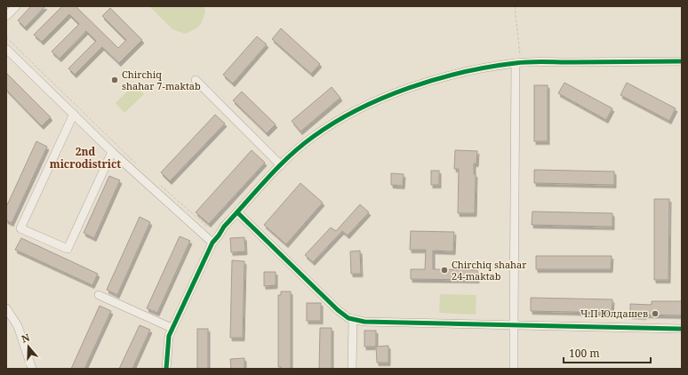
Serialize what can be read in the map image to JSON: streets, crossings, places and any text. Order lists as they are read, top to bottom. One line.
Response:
{"districts":["2nd microdistrict"],"places":["Chirchiq shahar 7-maktab","Chirchiq shahar 24-maktab","Ч.П Юлдашев"],"scale_bar":"100 m","north":"top"}
